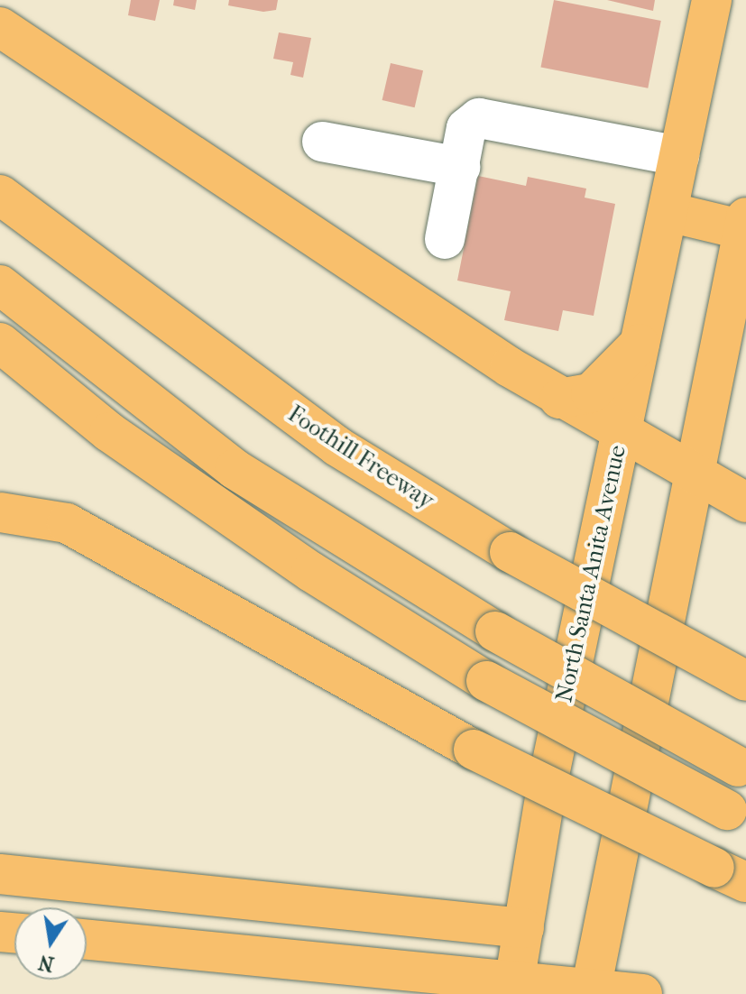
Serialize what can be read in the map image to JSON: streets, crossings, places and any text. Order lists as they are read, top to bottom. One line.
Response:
{"streets":{"main road":["Foothill Freeway","North Santa Anita Avenue"]},"north":"bottom"}
